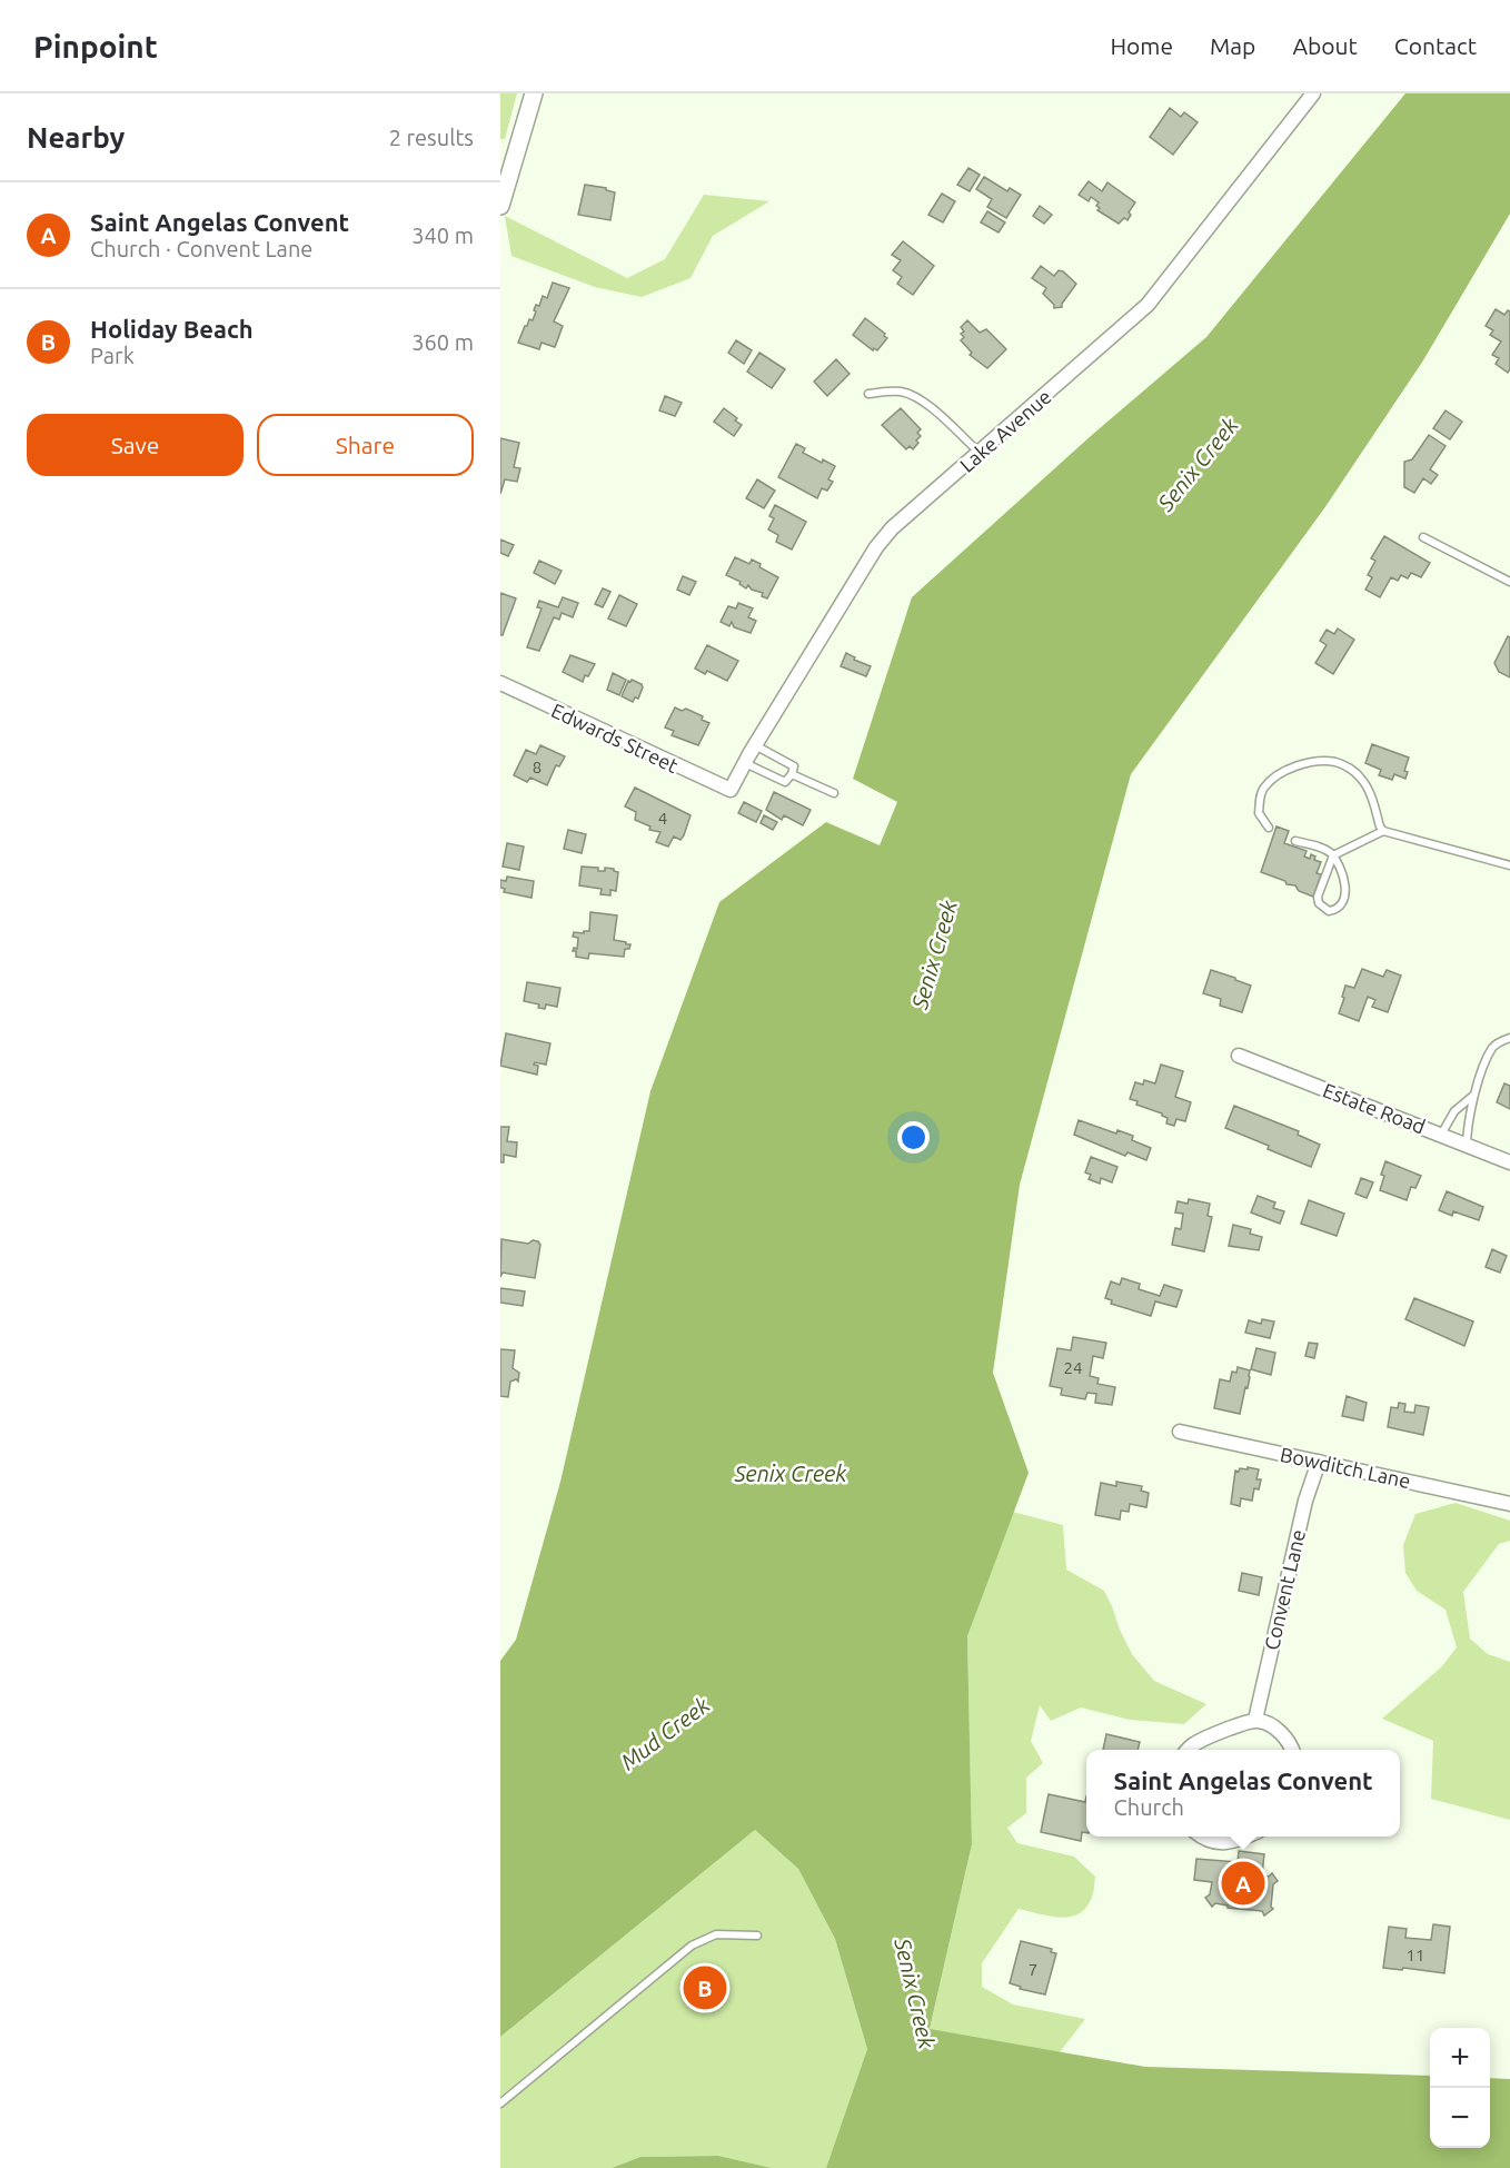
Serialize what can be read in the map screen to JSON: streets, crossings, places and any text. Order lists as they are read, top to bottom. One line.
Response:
{"streets":{"street":["Lake Avenue","Edwards Street","Estate Road","Bowditch Lane","Convent Lane"]},"crossings":[["Lake Avenue","Edwards Street"],["Bowditch Lane","Convent Lane"]],"water":["Senix Creek","Mud Creek"],"house_numbers":["8","4","24","11","7"],"page":{"header":"Pinpoint","nav":["Home","Map","About","Contact"],"heading":["Nearby","2 results"],"list":[{"mark":"A","name":"Saint Angelas Convent","note":"Church · Convent Lane","value":"340 m"},{"mark":"B","name":"Holiday Beach","note":"Park","value":"360 m"}],"buttons":["Save","Share"],"popup":["Saint Angelas Convent","Church"],"pins":["A","B"],"map_buttons":["+","−"]}}
